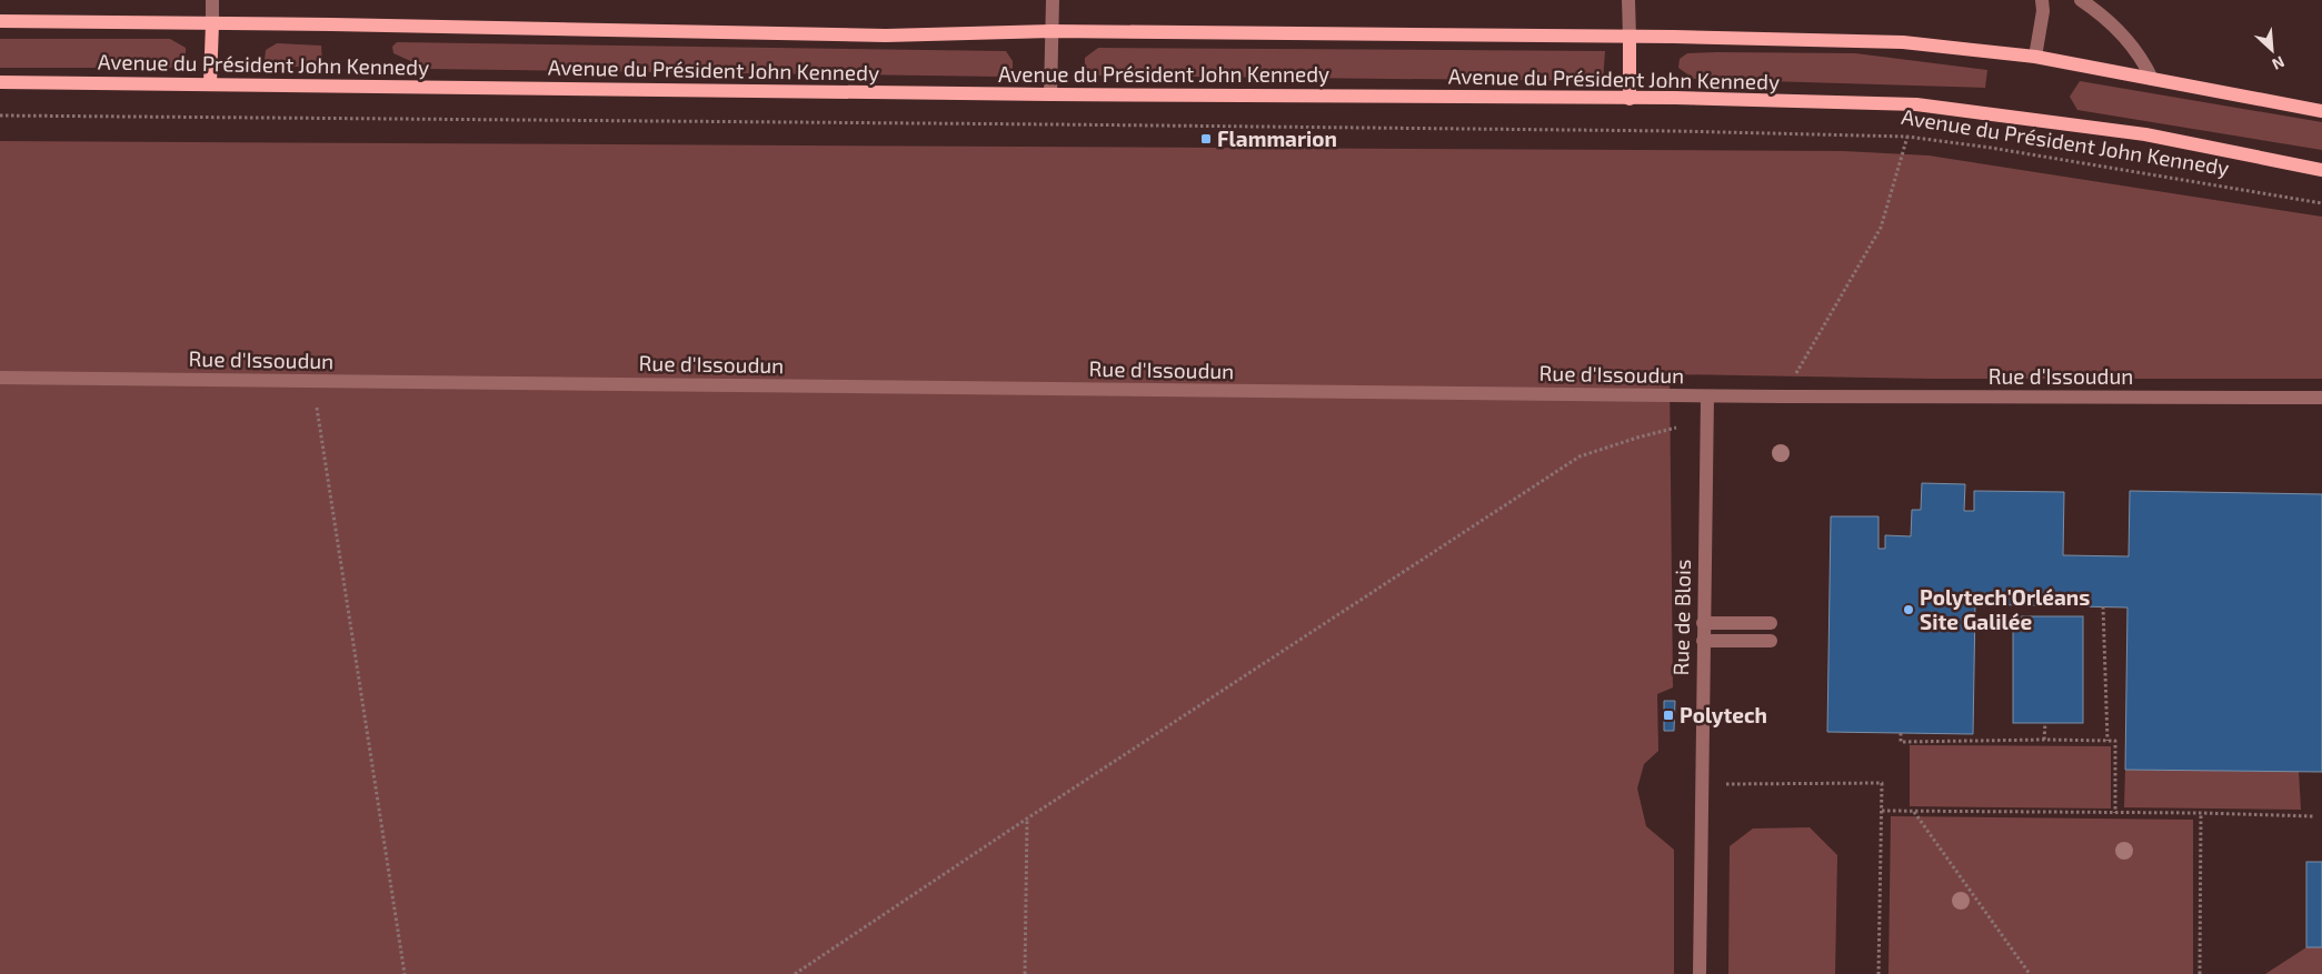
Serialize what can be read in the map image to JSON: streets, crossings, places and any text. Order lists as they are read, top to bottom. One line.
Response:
{"streets":{"main road":["Avenue du Président John Kennedy"],"street":["Rue d'Issoudun","Rue de Blois"]},"crossings":[["Rue d'Issoudun","Rue de Blois"]],"places":{"transit":["Flammarion","Polytech"],"other":["Polytech'Orléans Site Galilée"]},"north":"bottom right"}
